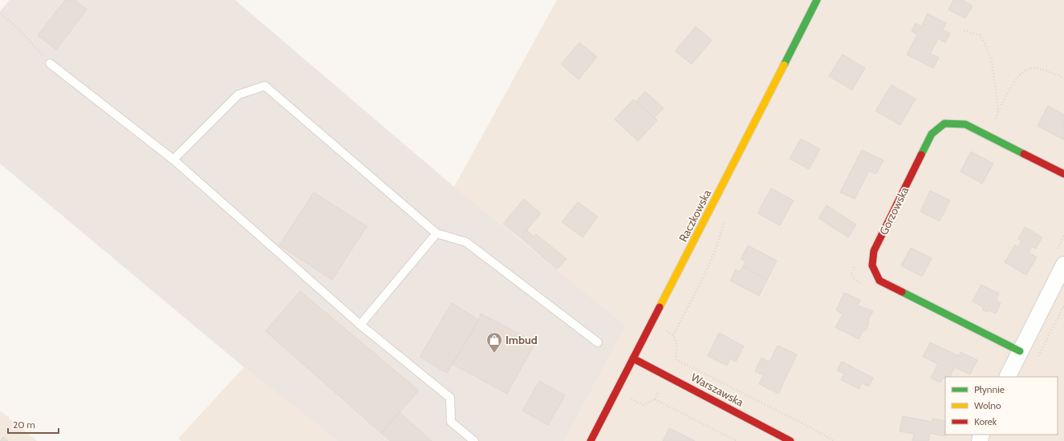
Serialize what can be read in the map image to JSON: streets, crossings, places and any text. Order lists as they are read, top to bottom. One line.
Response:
{"streets":{"street":["Gorzowska","Raczkowska","Warszawska"]},"crossings":[["Raczkowska","Warszawska"]],"places":{"shop":["Imbud"]},"legend":["Płynnie","Wolno","Korek"],"scale_bar":"20 m"}
